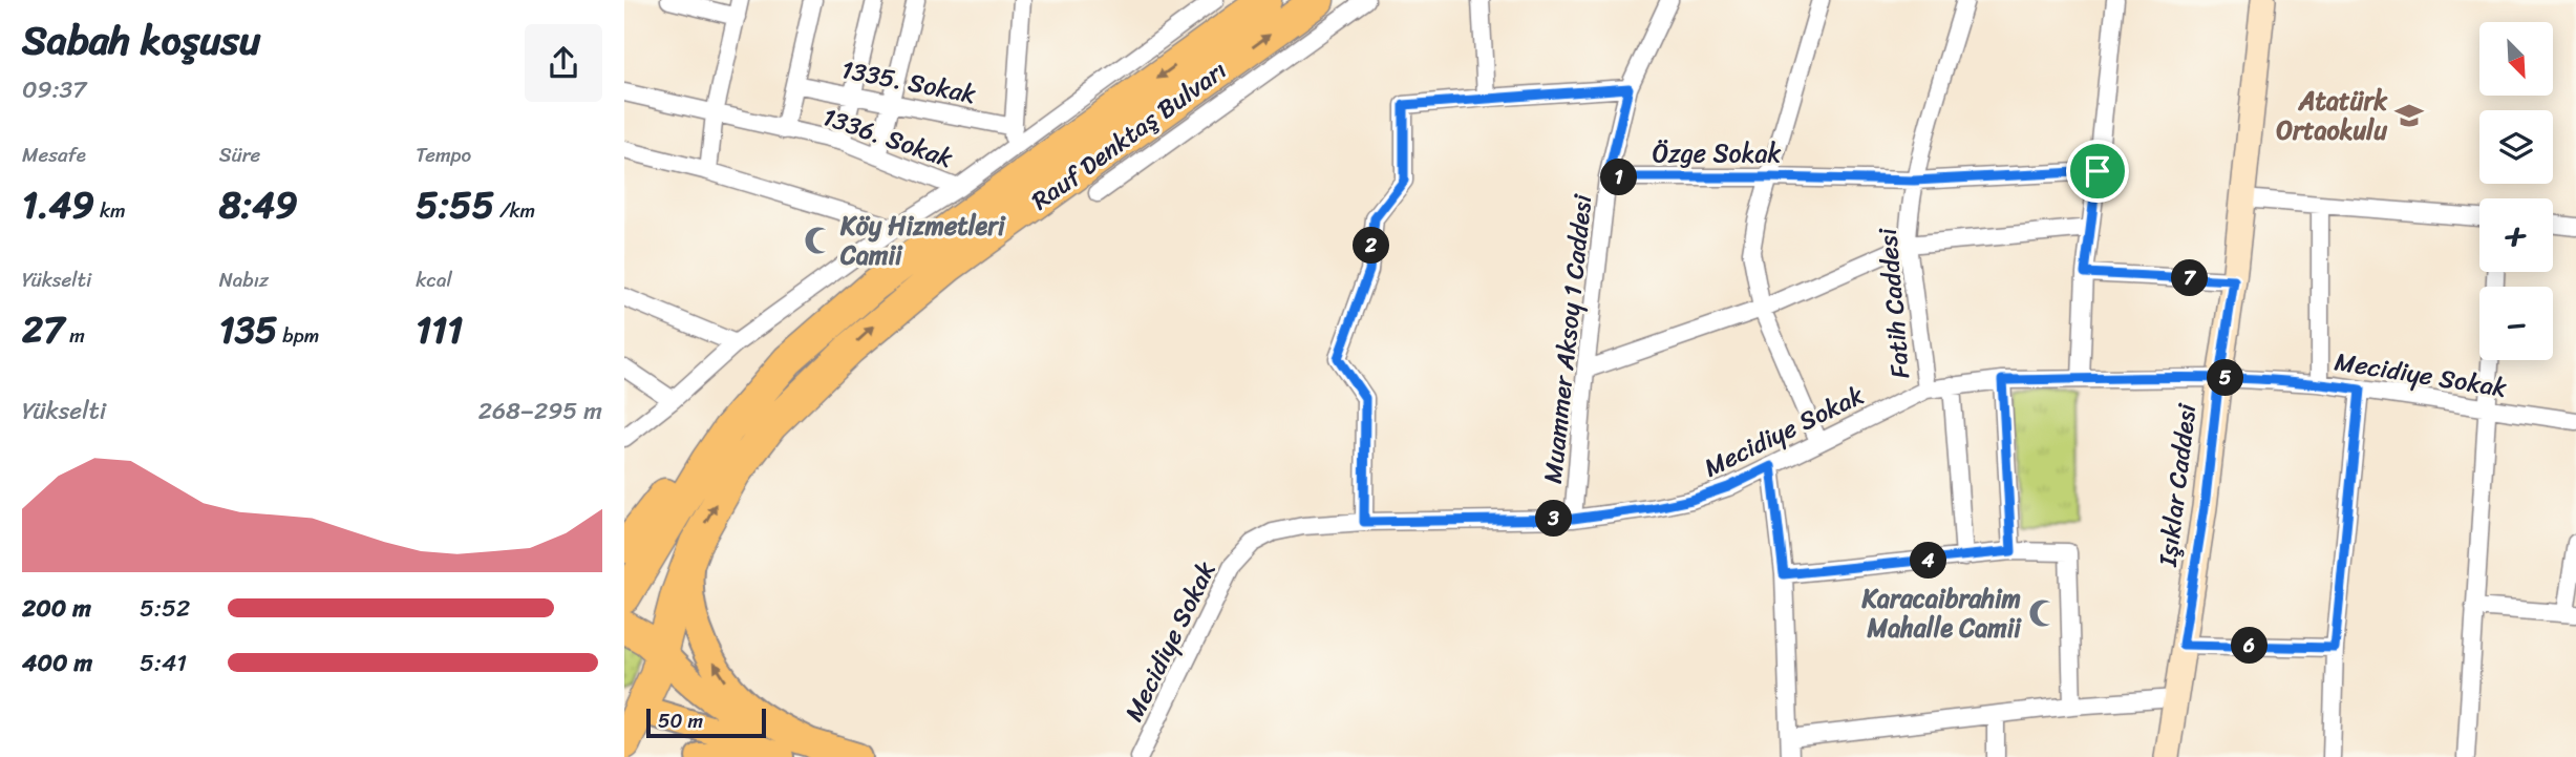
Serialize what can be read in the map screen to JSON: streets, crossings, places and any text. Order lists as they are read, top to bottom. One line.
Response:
{"streets":{"highway":["Rauf Denktaş Bulvarı"],"street":["1335. Sokak","1336. Sokak","Özge Sokak","Fatih Caddesi","Muammer Aksoy 1 Caddesi","Mecidiye Sokak","Işıklar Caddesi"]},"crossings":[["Özge Sokak","Fatih Caddesi"],["Özge Sokak","Muammer Aksoy 1 Caddesi"],["Fatih Caddesi","Mecidiye Sokak"],["Muammer Aksoy 1 Caddesi","Mecidiye Sokak"],["Mecidiye Sokak","Işıklar Caddesi"]],"places":{"school or university":["Atatürk Ortaokulu"],"mosque":["Köy Hizmetleri Camii","Karacaibrahim Mahalle Camii"]},"scale_bar":"50 m","north":"bottom right","page":{"heading":["Sabah koşusu","09:37"],"map_buttons":["+","−"],"stats":[["Mesafe","1.49 km"],["Süre","8:49"],["Tempo","5:55 /km"],["Yükselti","27 m"],["Nabız","135 bpm"],["kcal","111"]],"pins":["1","2","7","5","3","4","6"],"chart":["Yükselti","268–295 m"],"list":[{"name":"200 m","note":"5:52"},{"name":"400 m","note":"5:41"}],"scale":"50 m"}}
